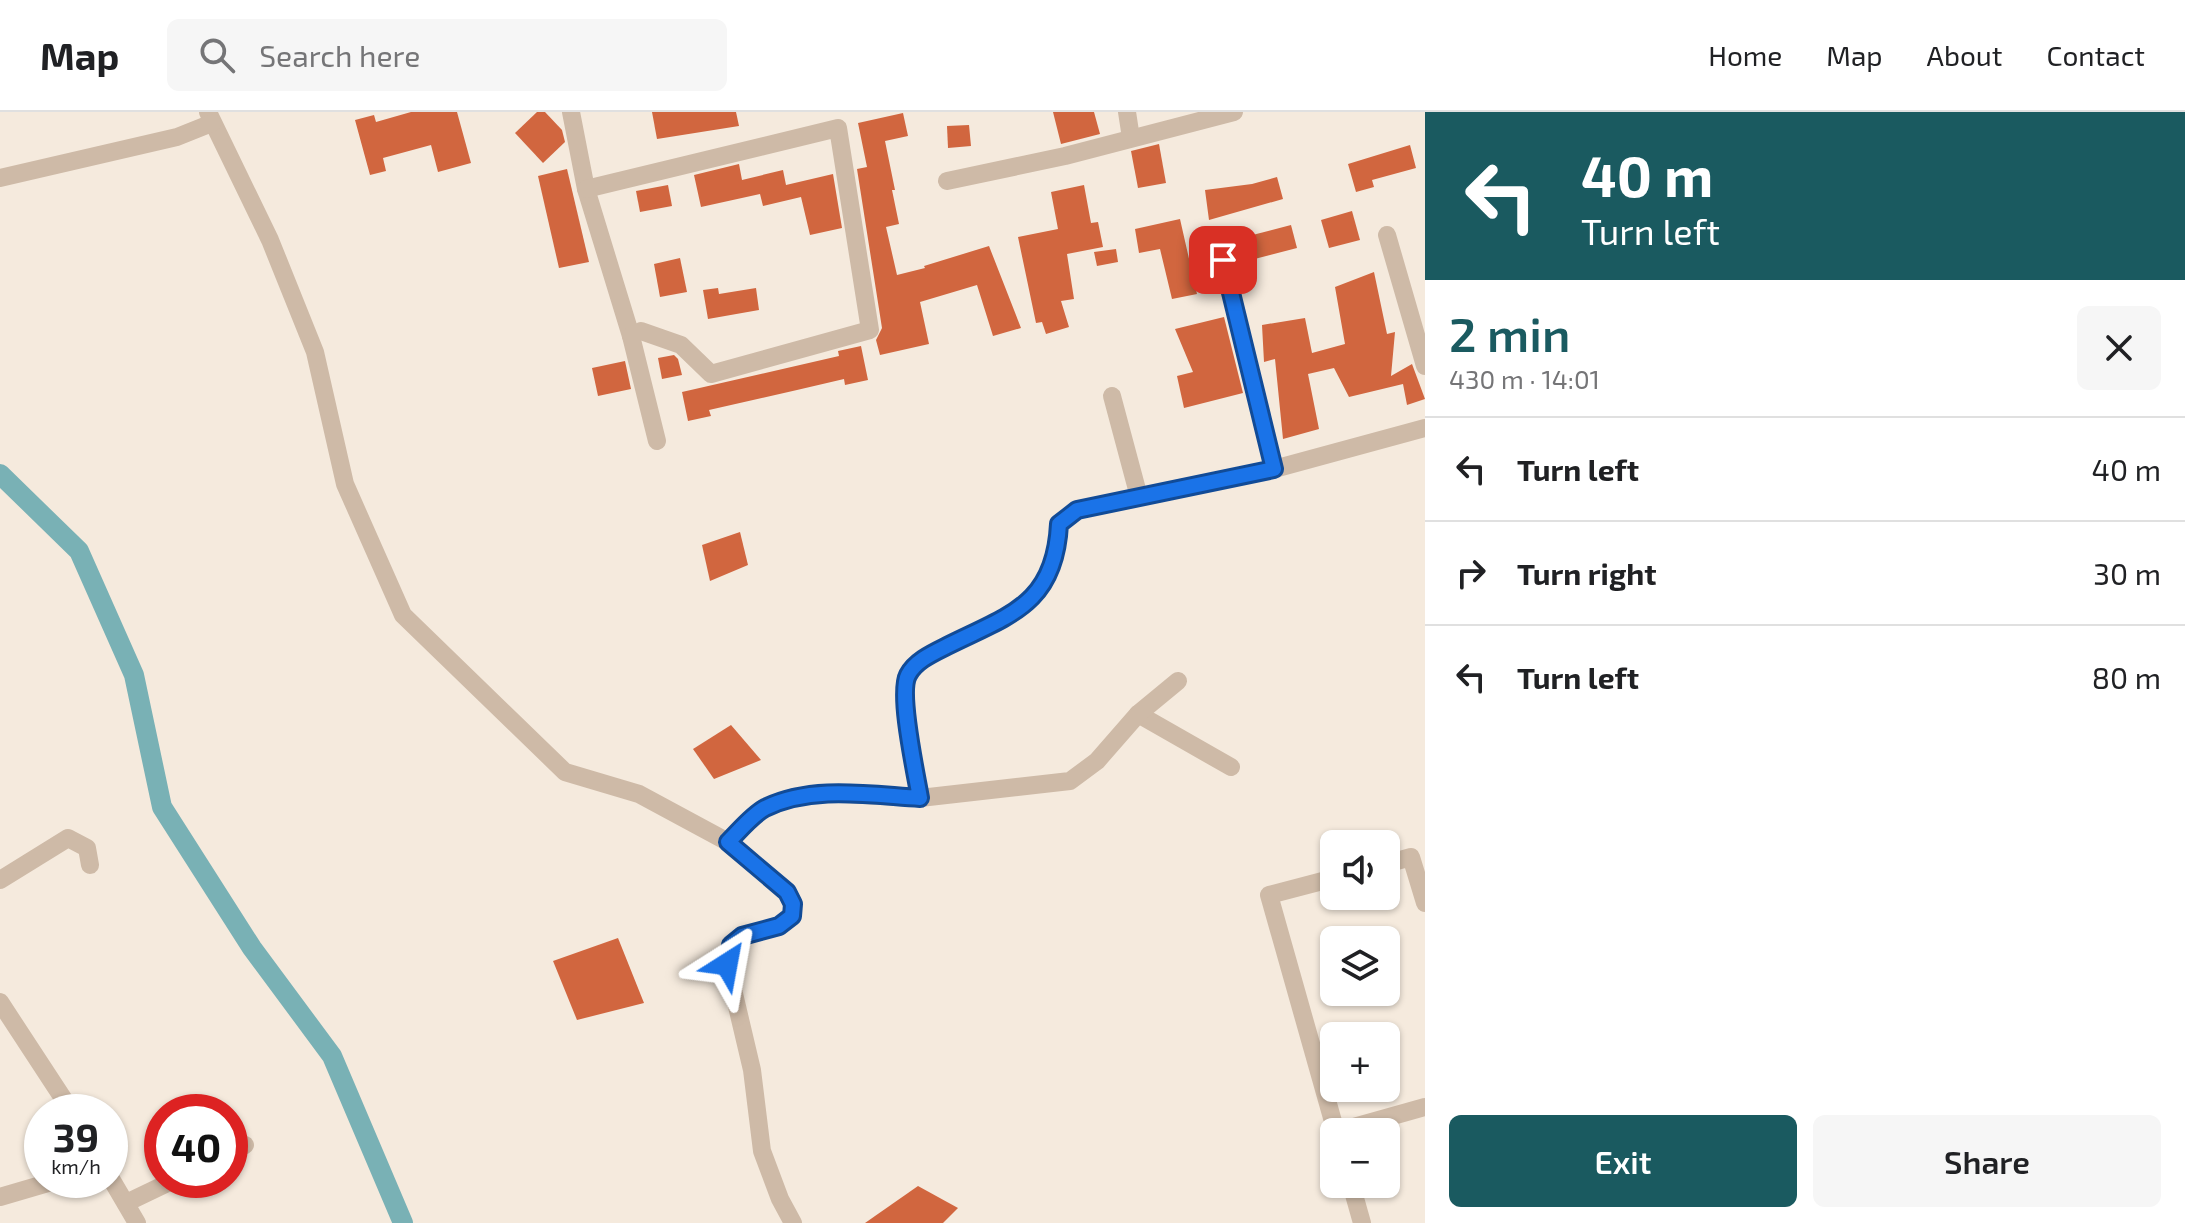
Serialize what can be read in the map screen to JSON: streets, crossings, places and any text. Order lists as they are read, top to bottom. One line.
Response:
{"page":{"header":"Map","search":"Search here","nav":["Home","Map","About","Contact"],"turn":["40 m","Turn left"],"heading":["2 min","430 m · 14:01"],"list":[{"name":"Turn left","value":"40 m"},{"name":"Turn right","value":"30 m"},{"name":"Turn left","value":"80 m"}],"map_buttons":["+","−"],"speed":"39 km/h","limit":"40","buttons":["Exit","Share"]}}
